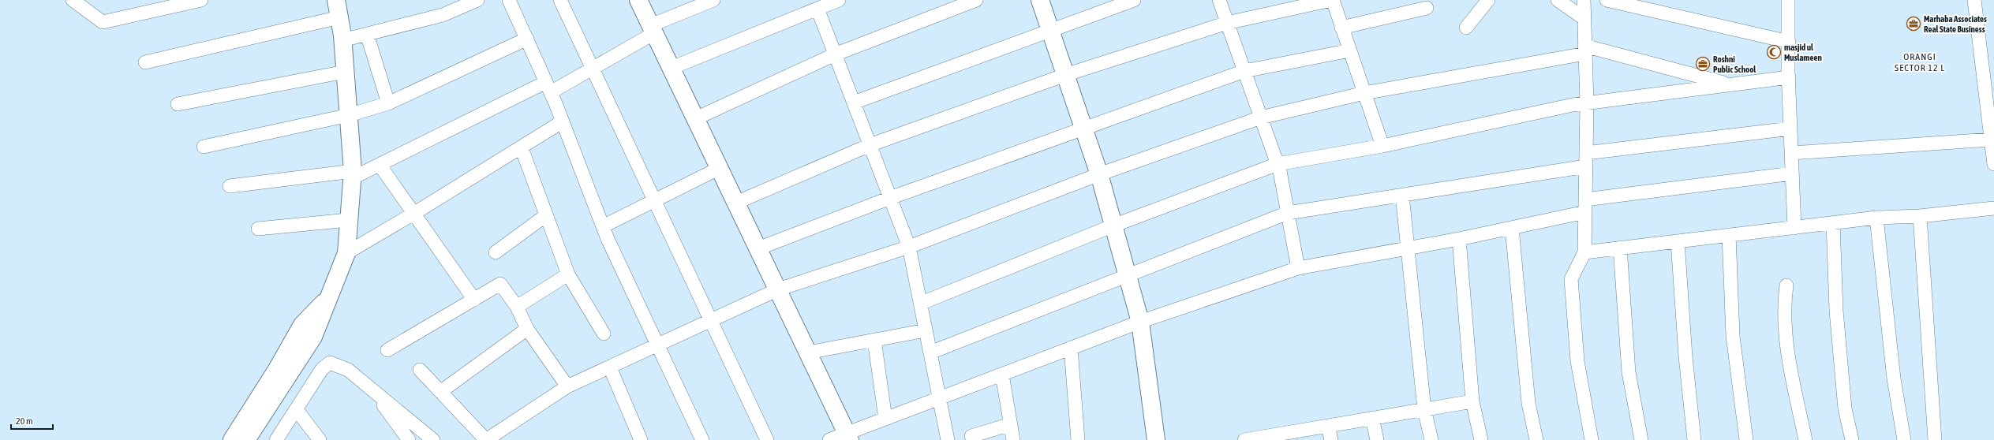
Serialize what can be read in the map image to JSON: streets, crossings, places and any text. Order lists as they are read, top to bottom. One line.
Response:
{"districts":["ORANGI SECTOR 12 L"],"places":{"office":["Marhaba Associates Real State Business","Roshni Public School"],"mosque":["masjid ul Muslameen"]},"scale_bar":"20 m"}
